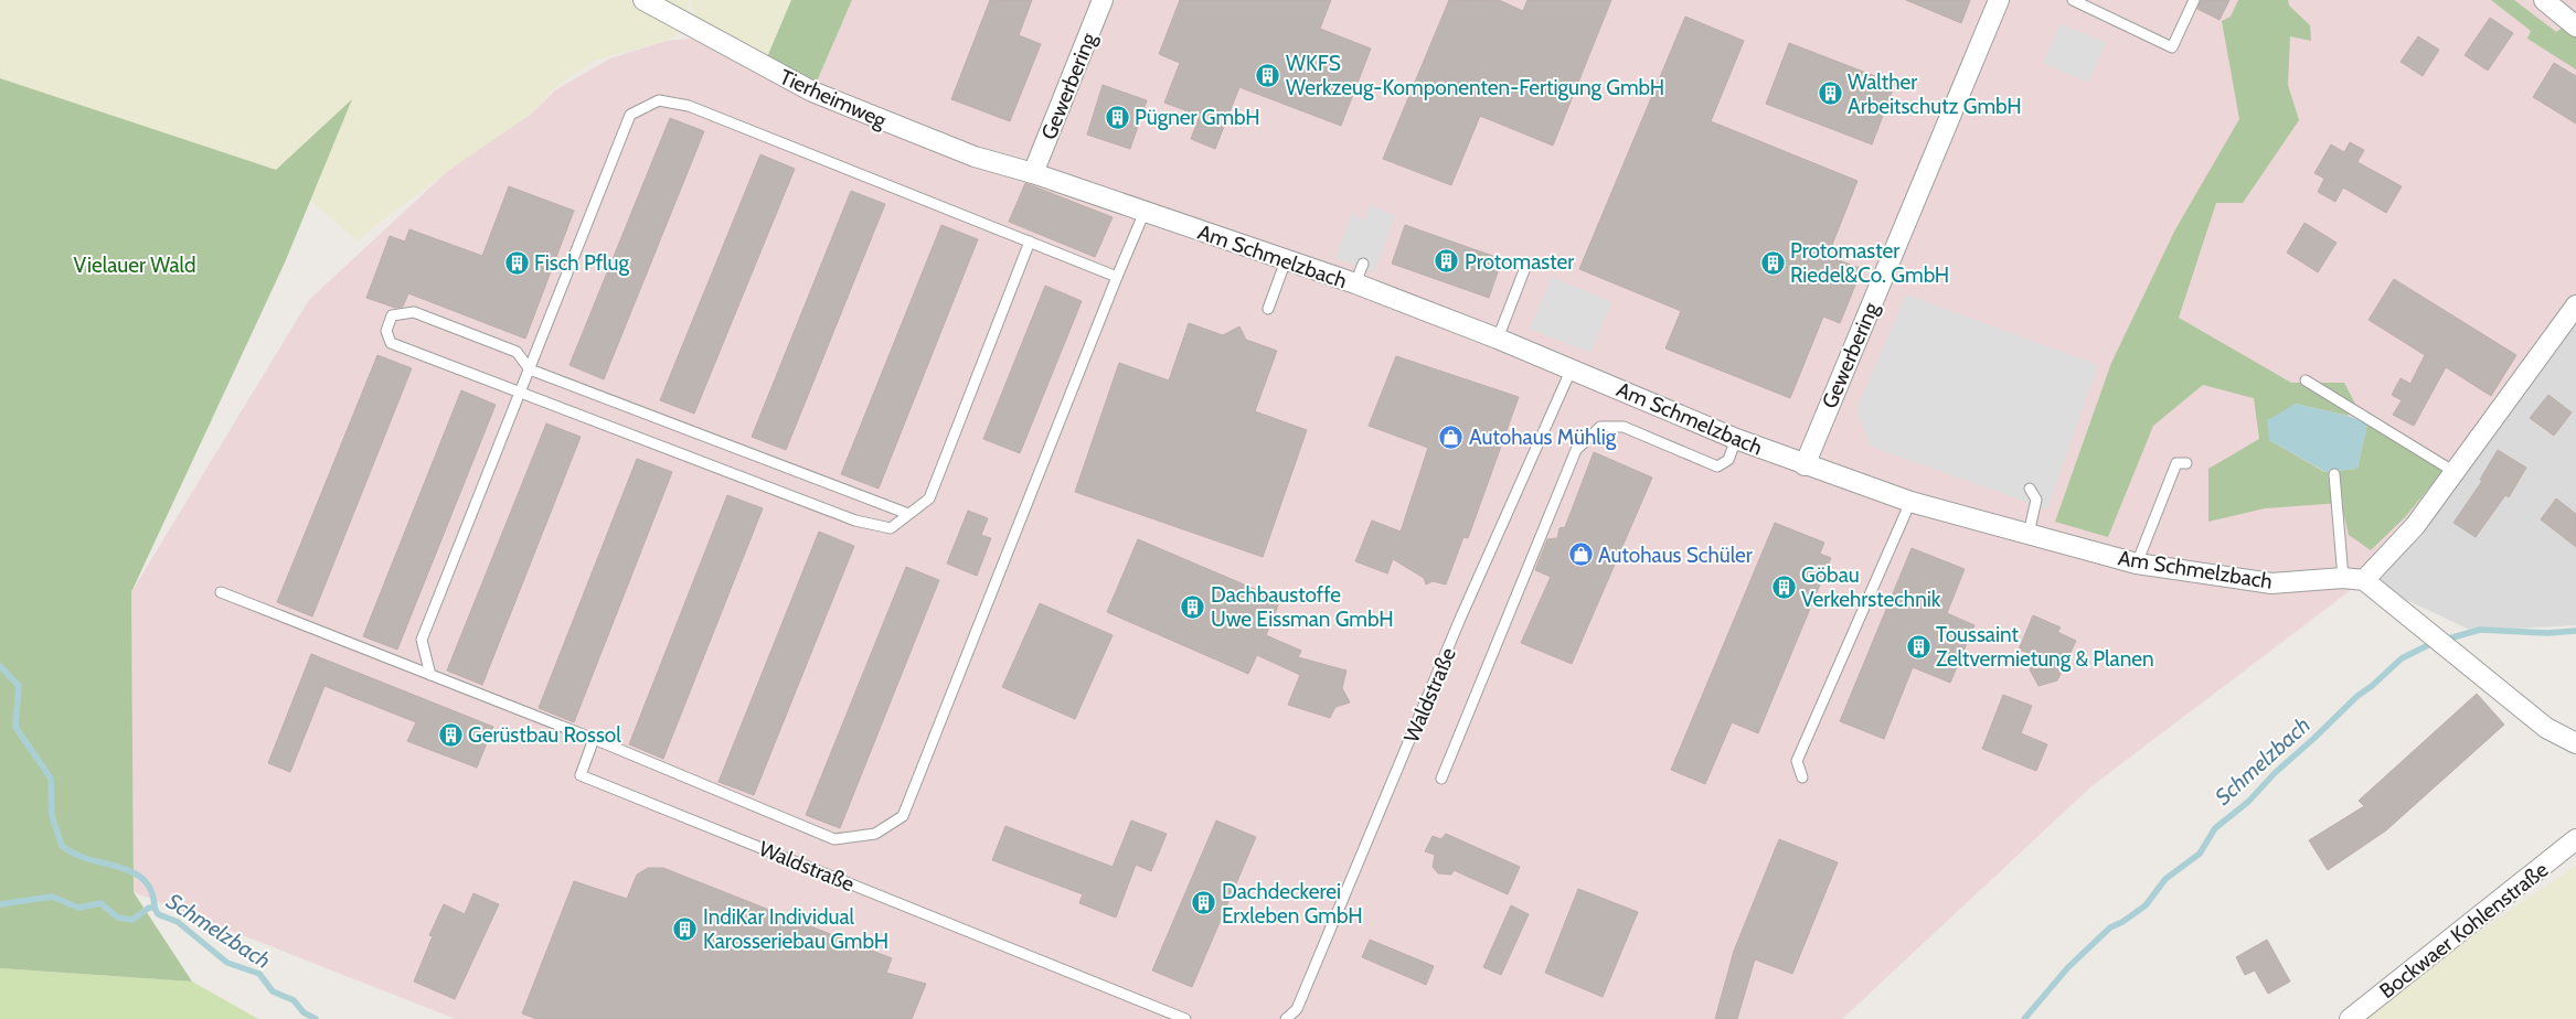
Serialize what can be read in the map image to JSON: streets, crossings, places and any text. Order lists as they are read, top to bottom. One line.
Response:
{"streets":{"street":["Gewerbering","Tierheimweg","Am Schmelzbach","Bockwaer Kohlenstraße"],"lane":["Waldstraße"]},"crossings":[["Gewerbering","Tierheimweg"],["Gewerbering","Am Schmelzbach"],["Tierheimweg","Am Schmelzbach"],["Am Schmelzbach","Waldstraße"]],"water":["Schmelzbach"],"parks":["Vielauer Wald"],"places":{"building":["WKFS Werkzeug-Komponenten-Fertigung GmbH","Walther Arbeitschutz GmbH","Pügner GmbH","Protomaster","Fisch Pflug","Protomaster Riedel&Co. GmbH","Göbau Verkehrstechnik","Dachbaustoffe Uwe Eissman GmbH","Toussaint Zeltvermietung & Planen","Gerüstbau Rossol","Dachdeckerei Erxleben GmbH","IndiKar Individual Karosseriebau GmbH"],"shop":["Autohaus Mühlig","Autohaus Schüler"]}}
